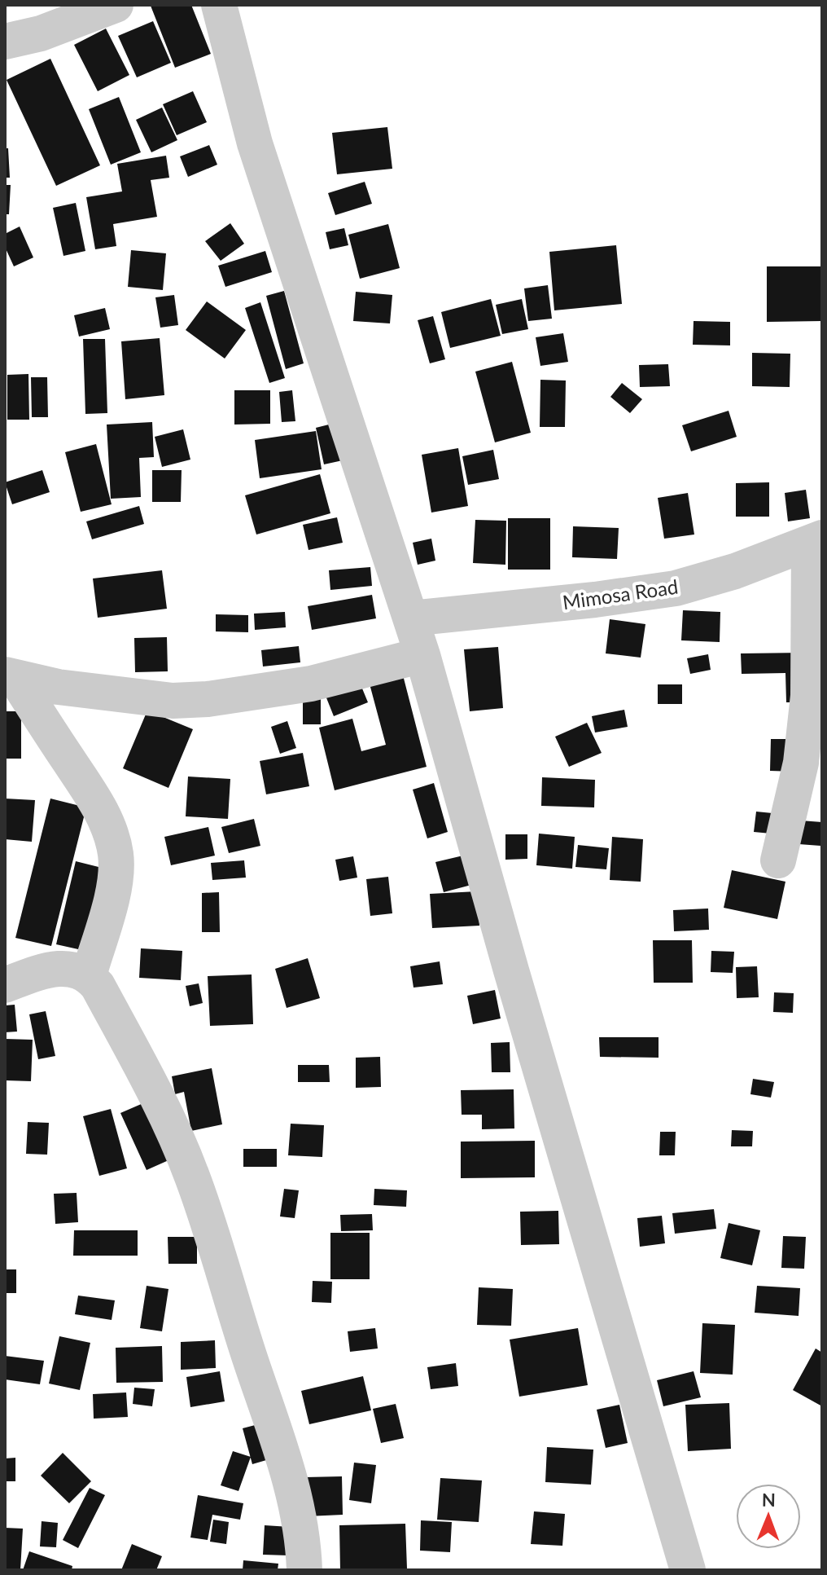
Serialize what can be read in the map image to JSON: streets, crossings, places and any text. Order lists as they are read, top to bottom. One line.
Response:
{"streets":{"street":["Mimosa Road"]},"north":"top"}
